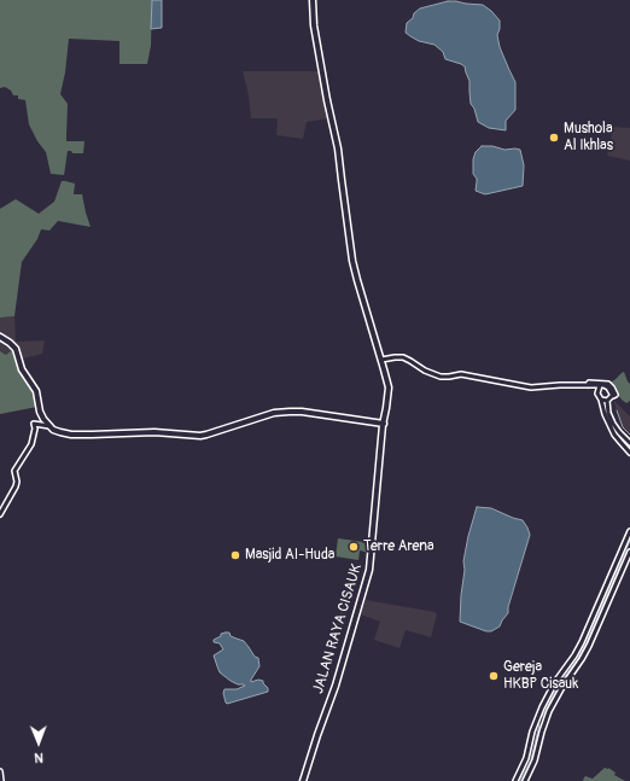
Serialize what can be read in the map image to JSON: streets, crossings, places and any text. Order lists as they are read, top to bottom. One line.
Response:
{"streets":{"main road":["JALAN RAYA CISAUK"]},"places":["Mushola Al Ikhlas","Terre Arena","Masjid AI-Huda","Gereja HKBP Cisauk"],"north":"bottom"}
